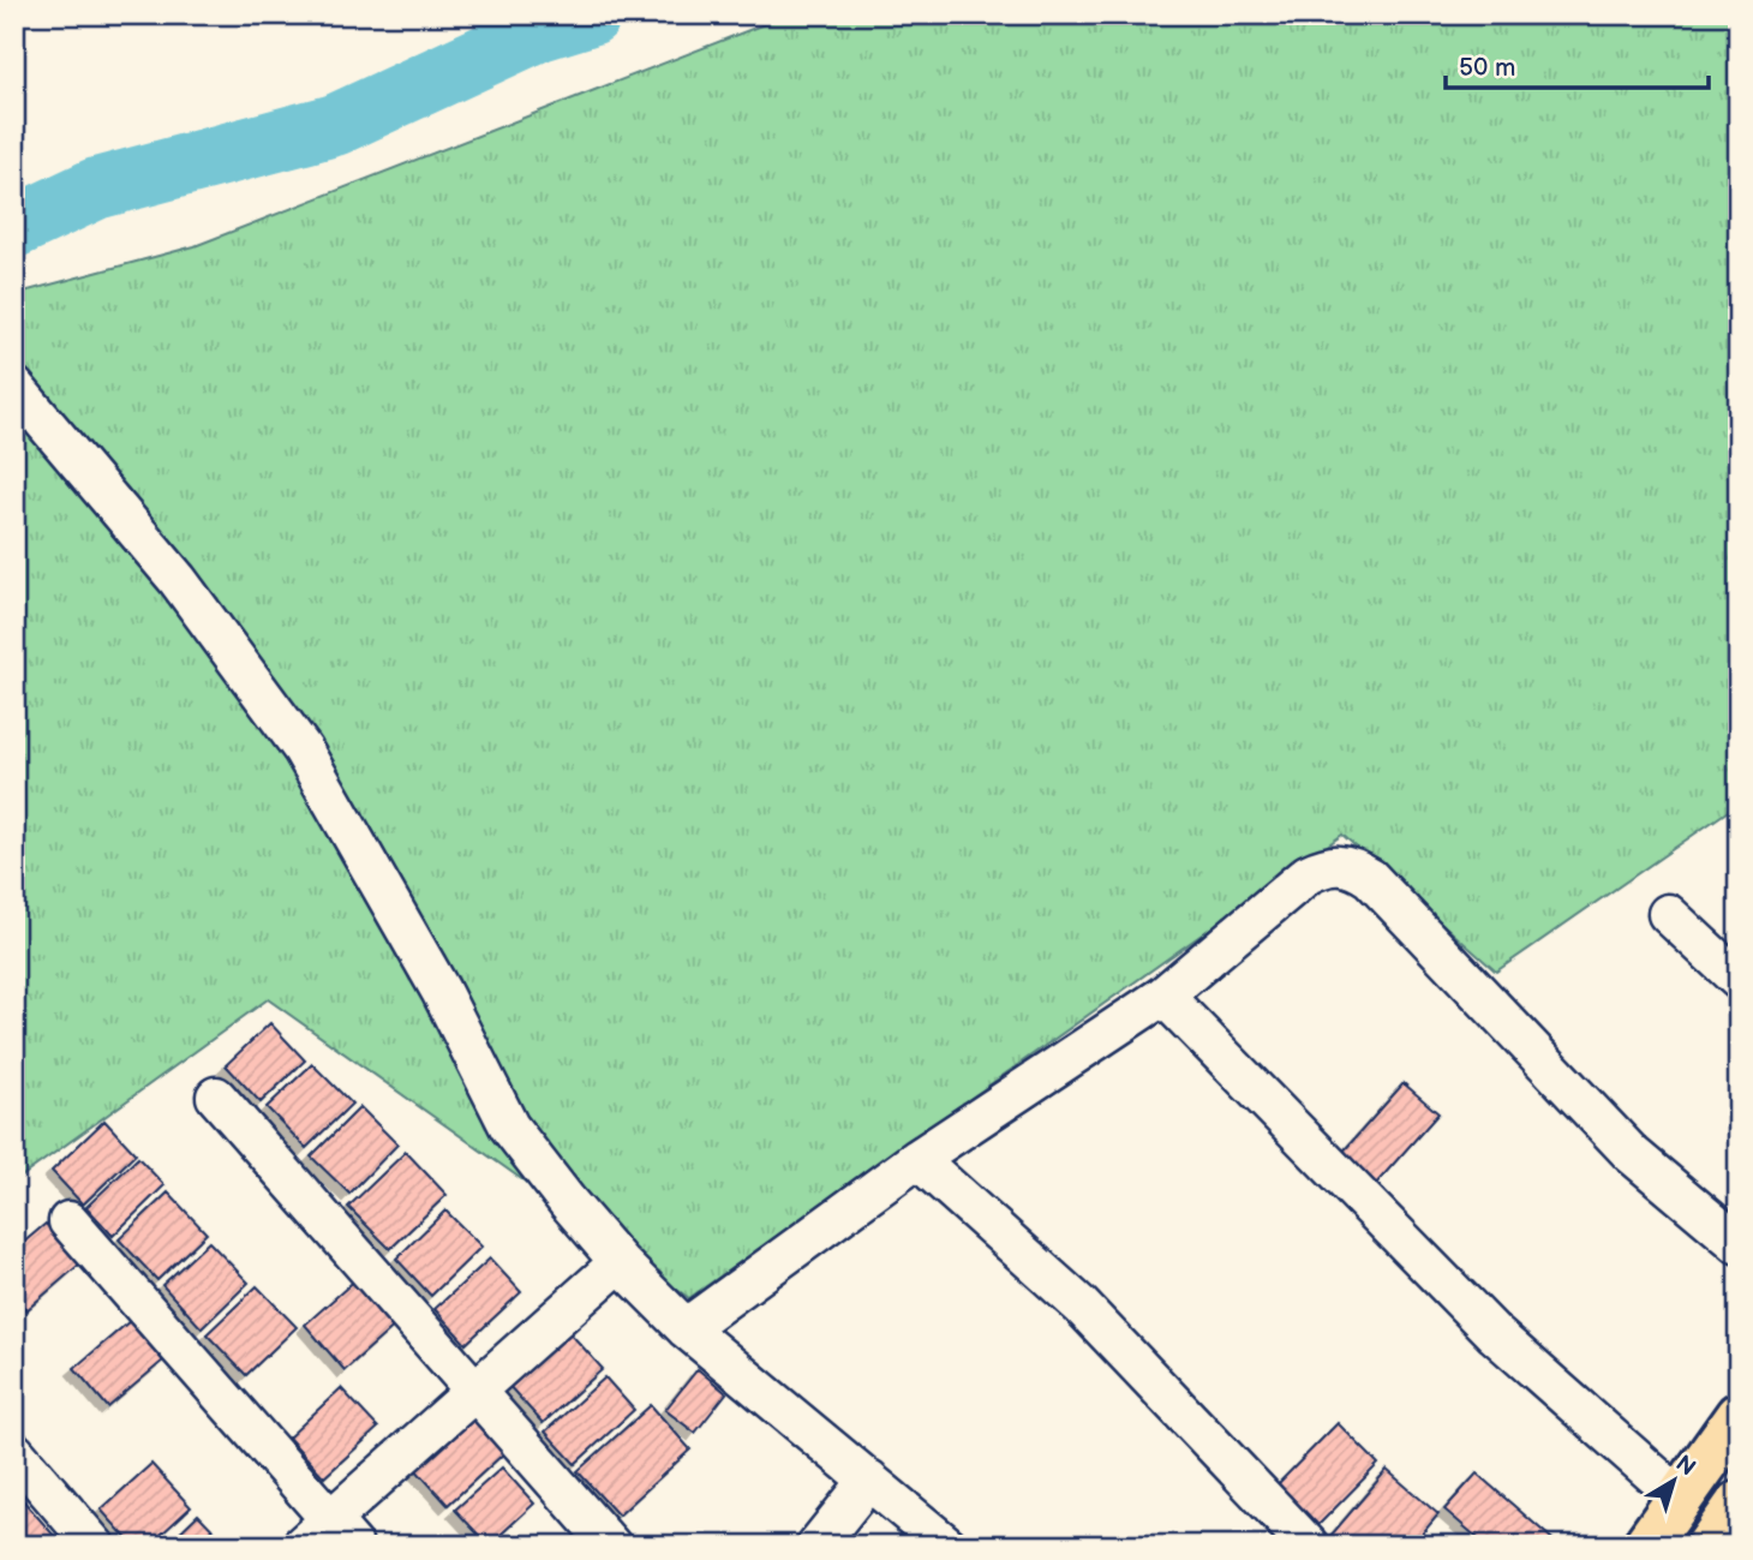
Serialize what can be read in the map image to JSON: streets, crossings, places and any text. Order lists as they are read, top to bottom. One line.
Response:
{"scale_bar":"50 m","north":"top right"}
